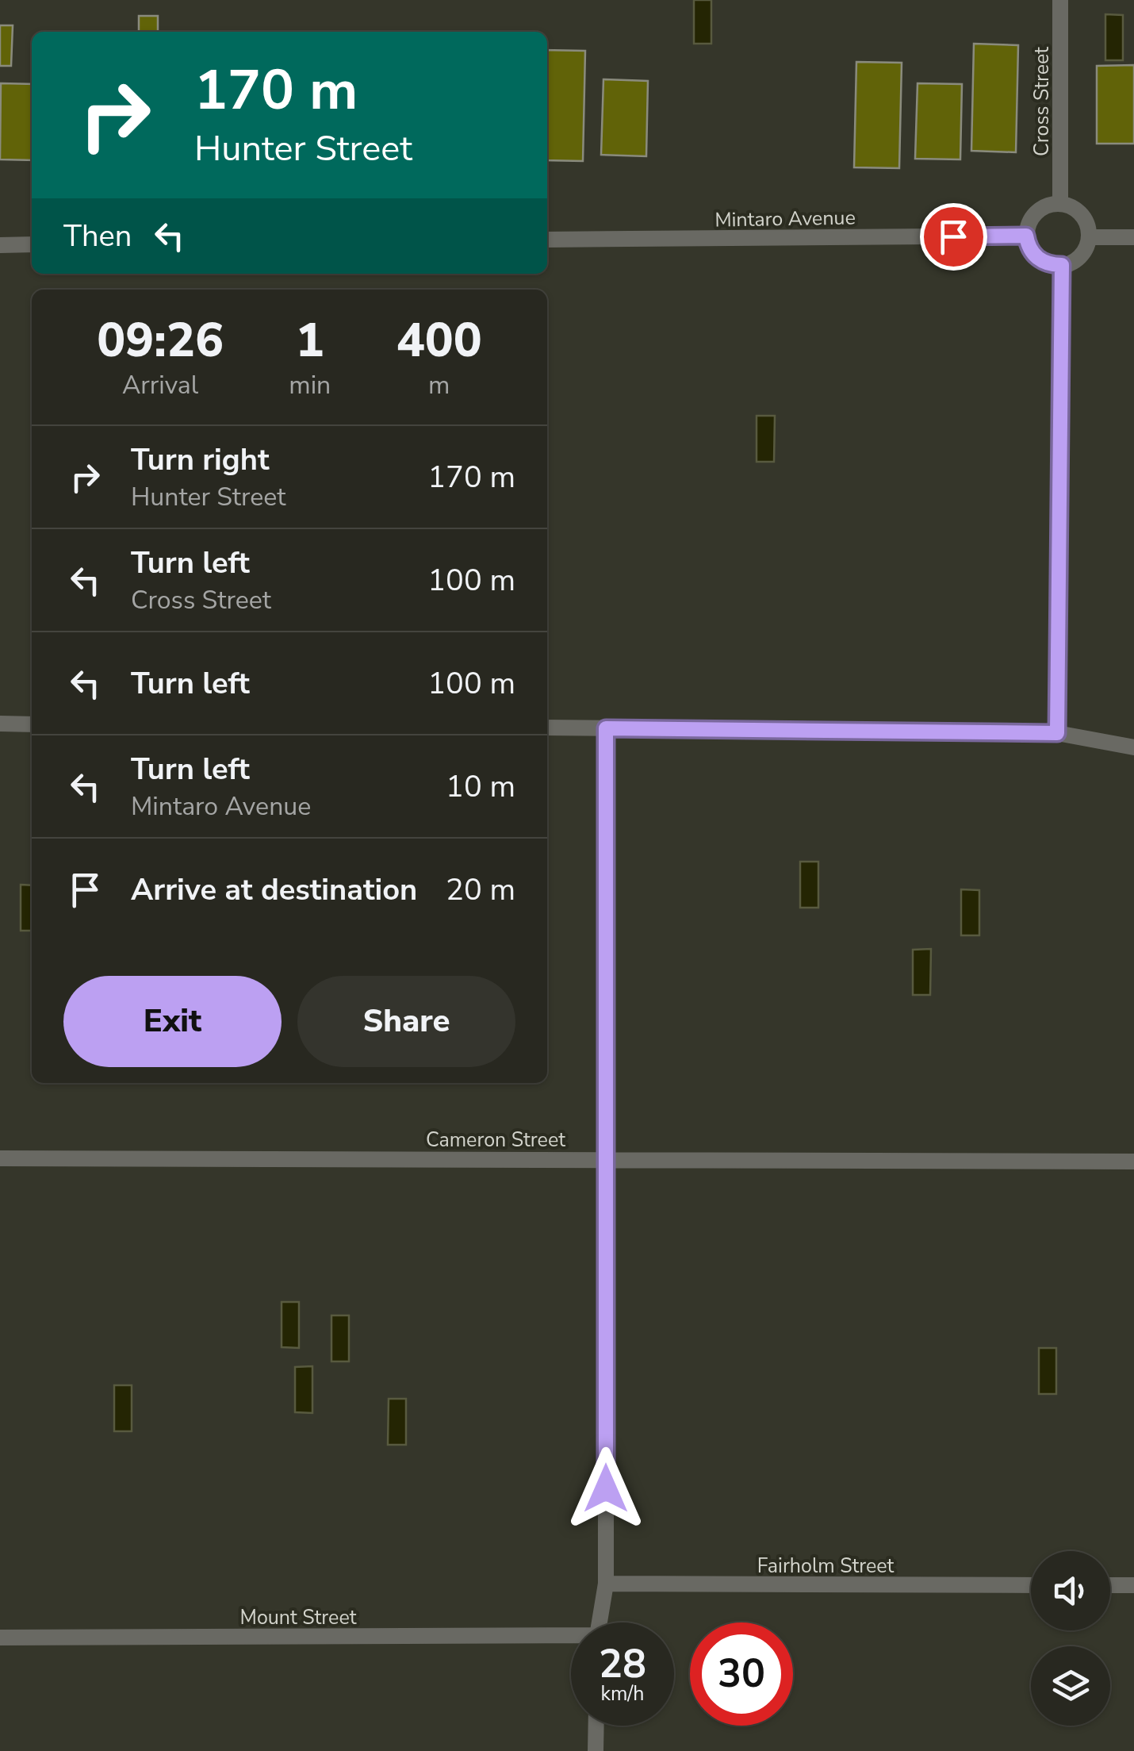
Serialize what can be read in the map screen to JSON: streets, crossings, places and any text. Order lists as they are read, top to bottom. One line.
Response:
{"streets":{"street":["Cross Street","Mintaro Avenue","Cameron Street","Fairholm Street","Mount Street"]},"crossings":[["Cross Street","Mintaro Avenue"]],"page":{"turn":["170 m","Hunter Street"],"then":"Then","eta":["09:26","Arrival","1","min","400","m"],"list":[{"name":"Turn right","note":"Hunter Street","value":"170 m"},{"name":"Turn left","note":"Cross Street","value":"100 m"},{"name":"Turn left","value":"100 m"},{"name":"Turn left","note":"Mintaro Avenue","value":"10 m"},{"name":"Arrive at destination","value":"20 m"}],"buttons":["Exit","Share"],"speed":"28 km/h","limit":"30"}}
